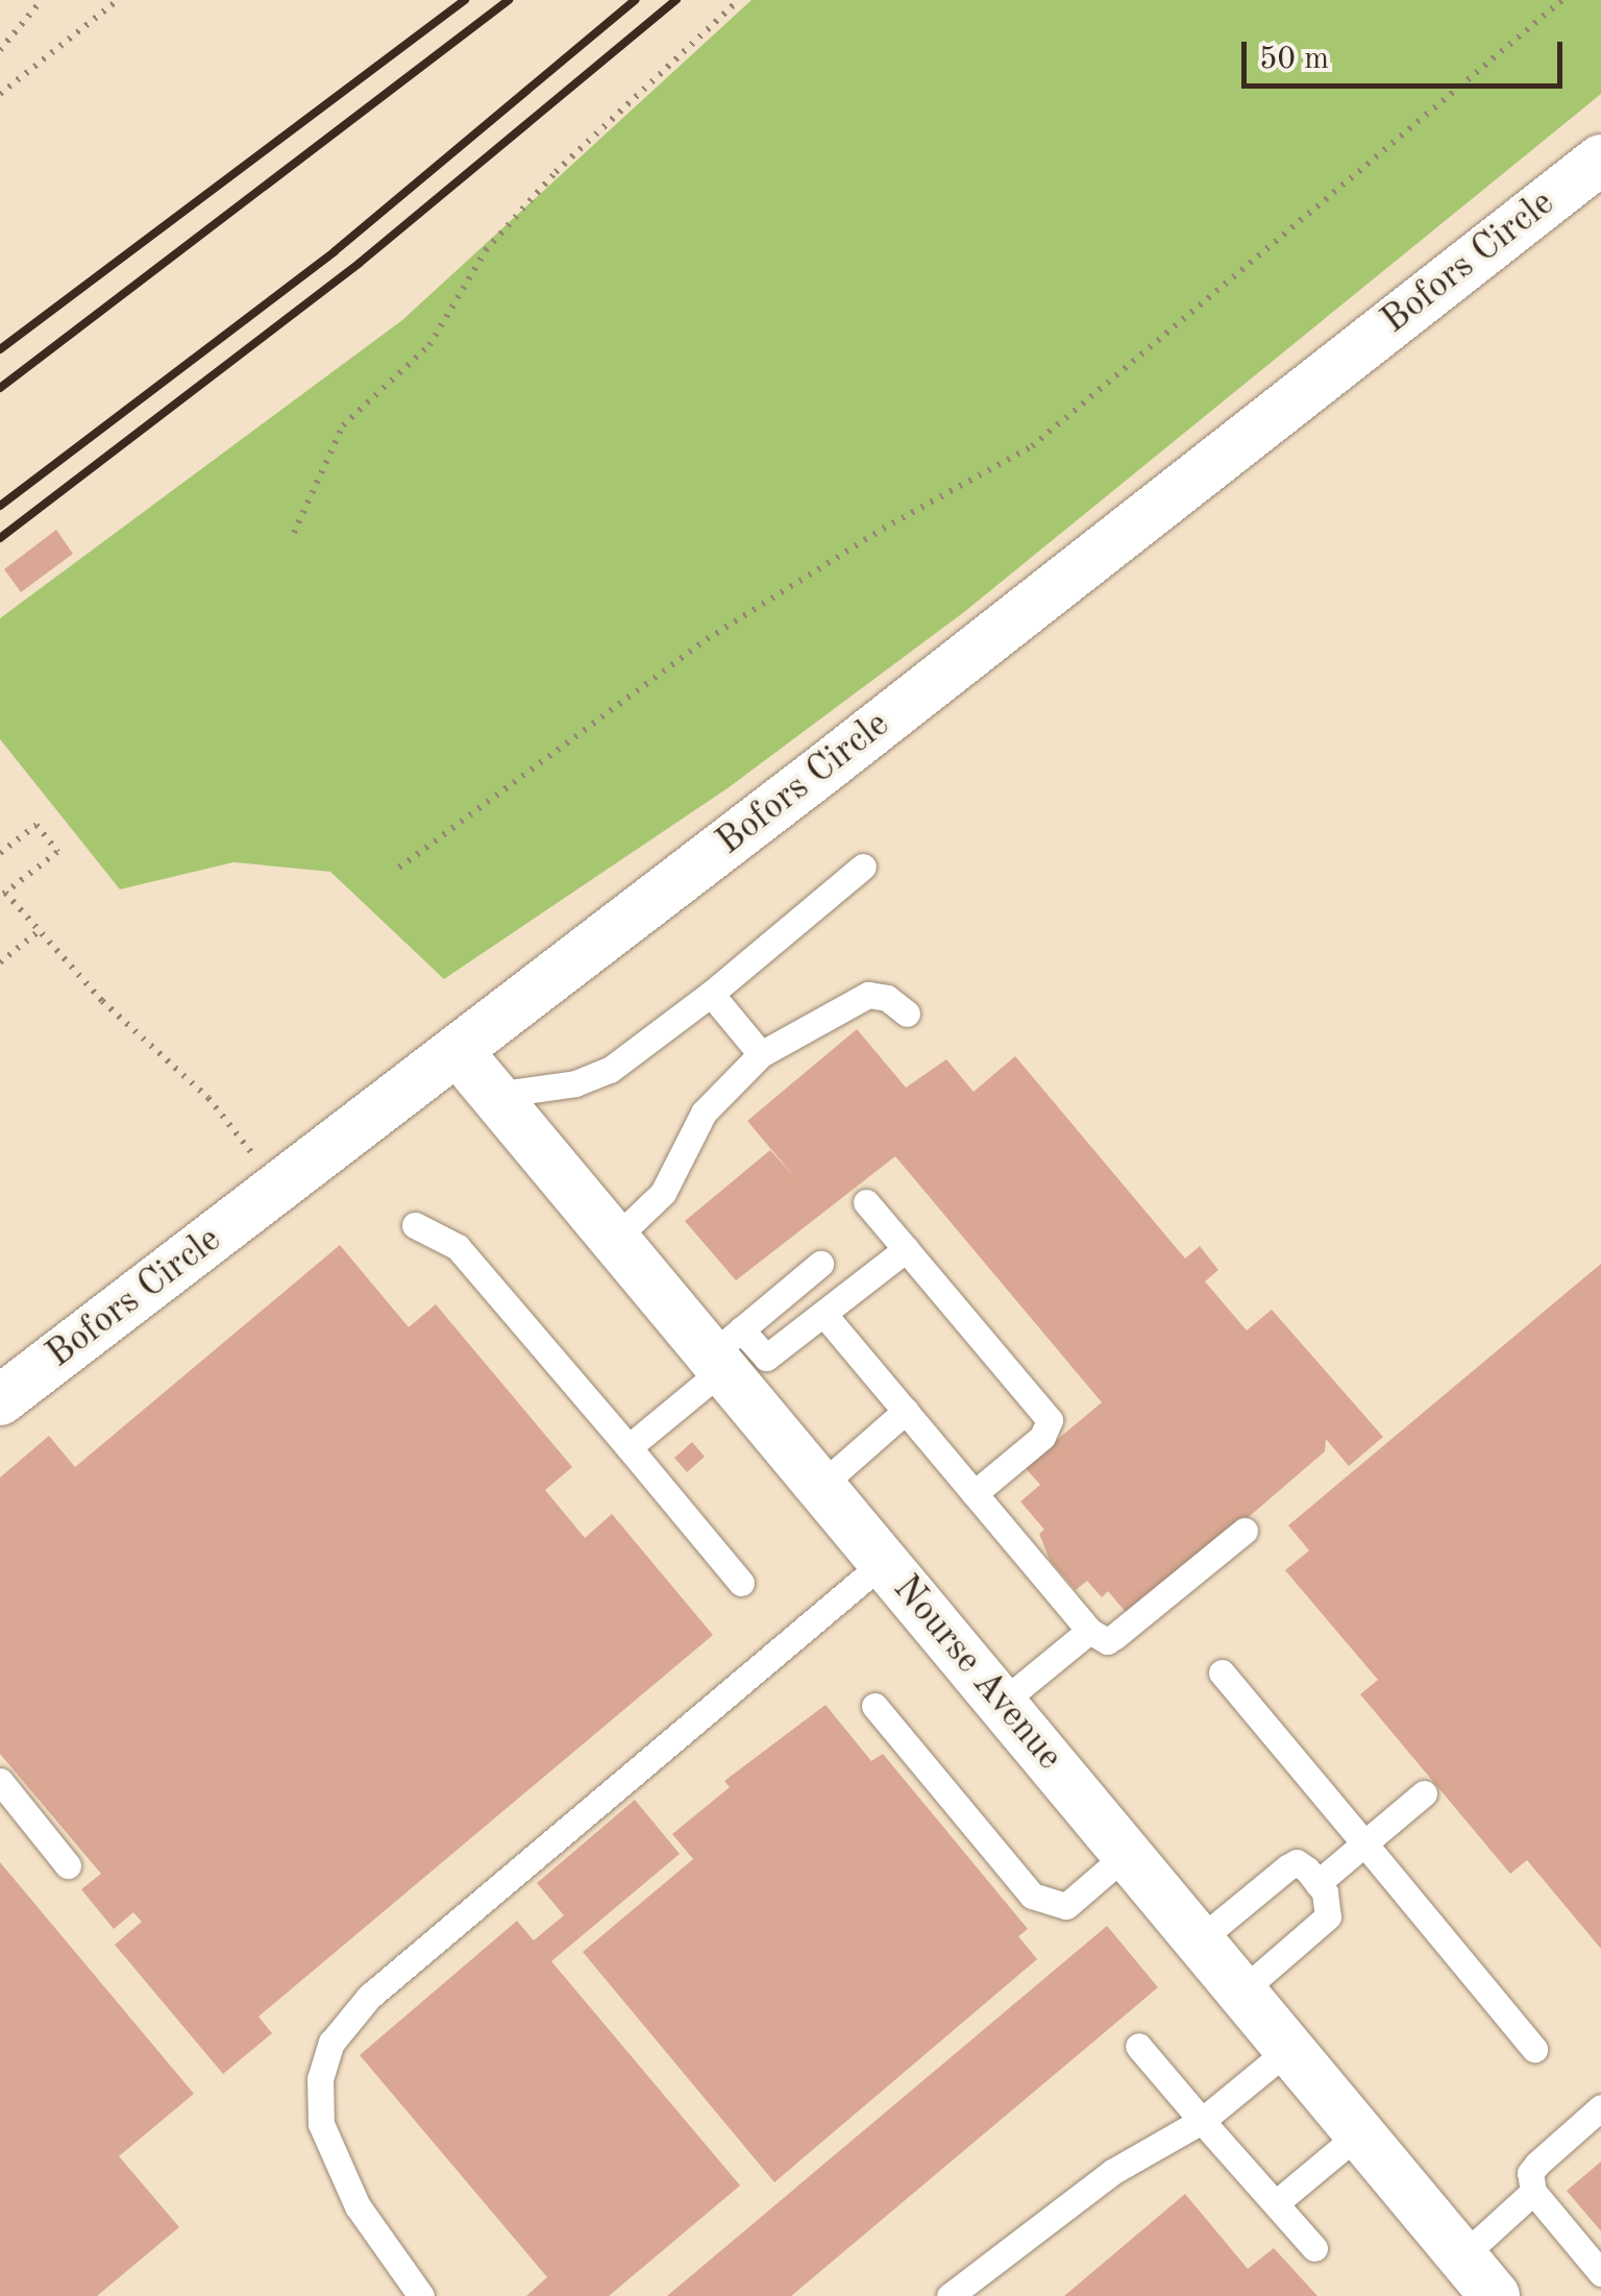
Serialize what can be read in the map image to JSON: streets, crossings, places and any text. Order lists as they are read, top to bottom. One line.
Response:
{"streets":{"street":["Bofors Circle","Nourse Avenue"]},"crossings":[["Bofors Circle","Nourse Avenue"]],"scale_bar":"50 m"}
